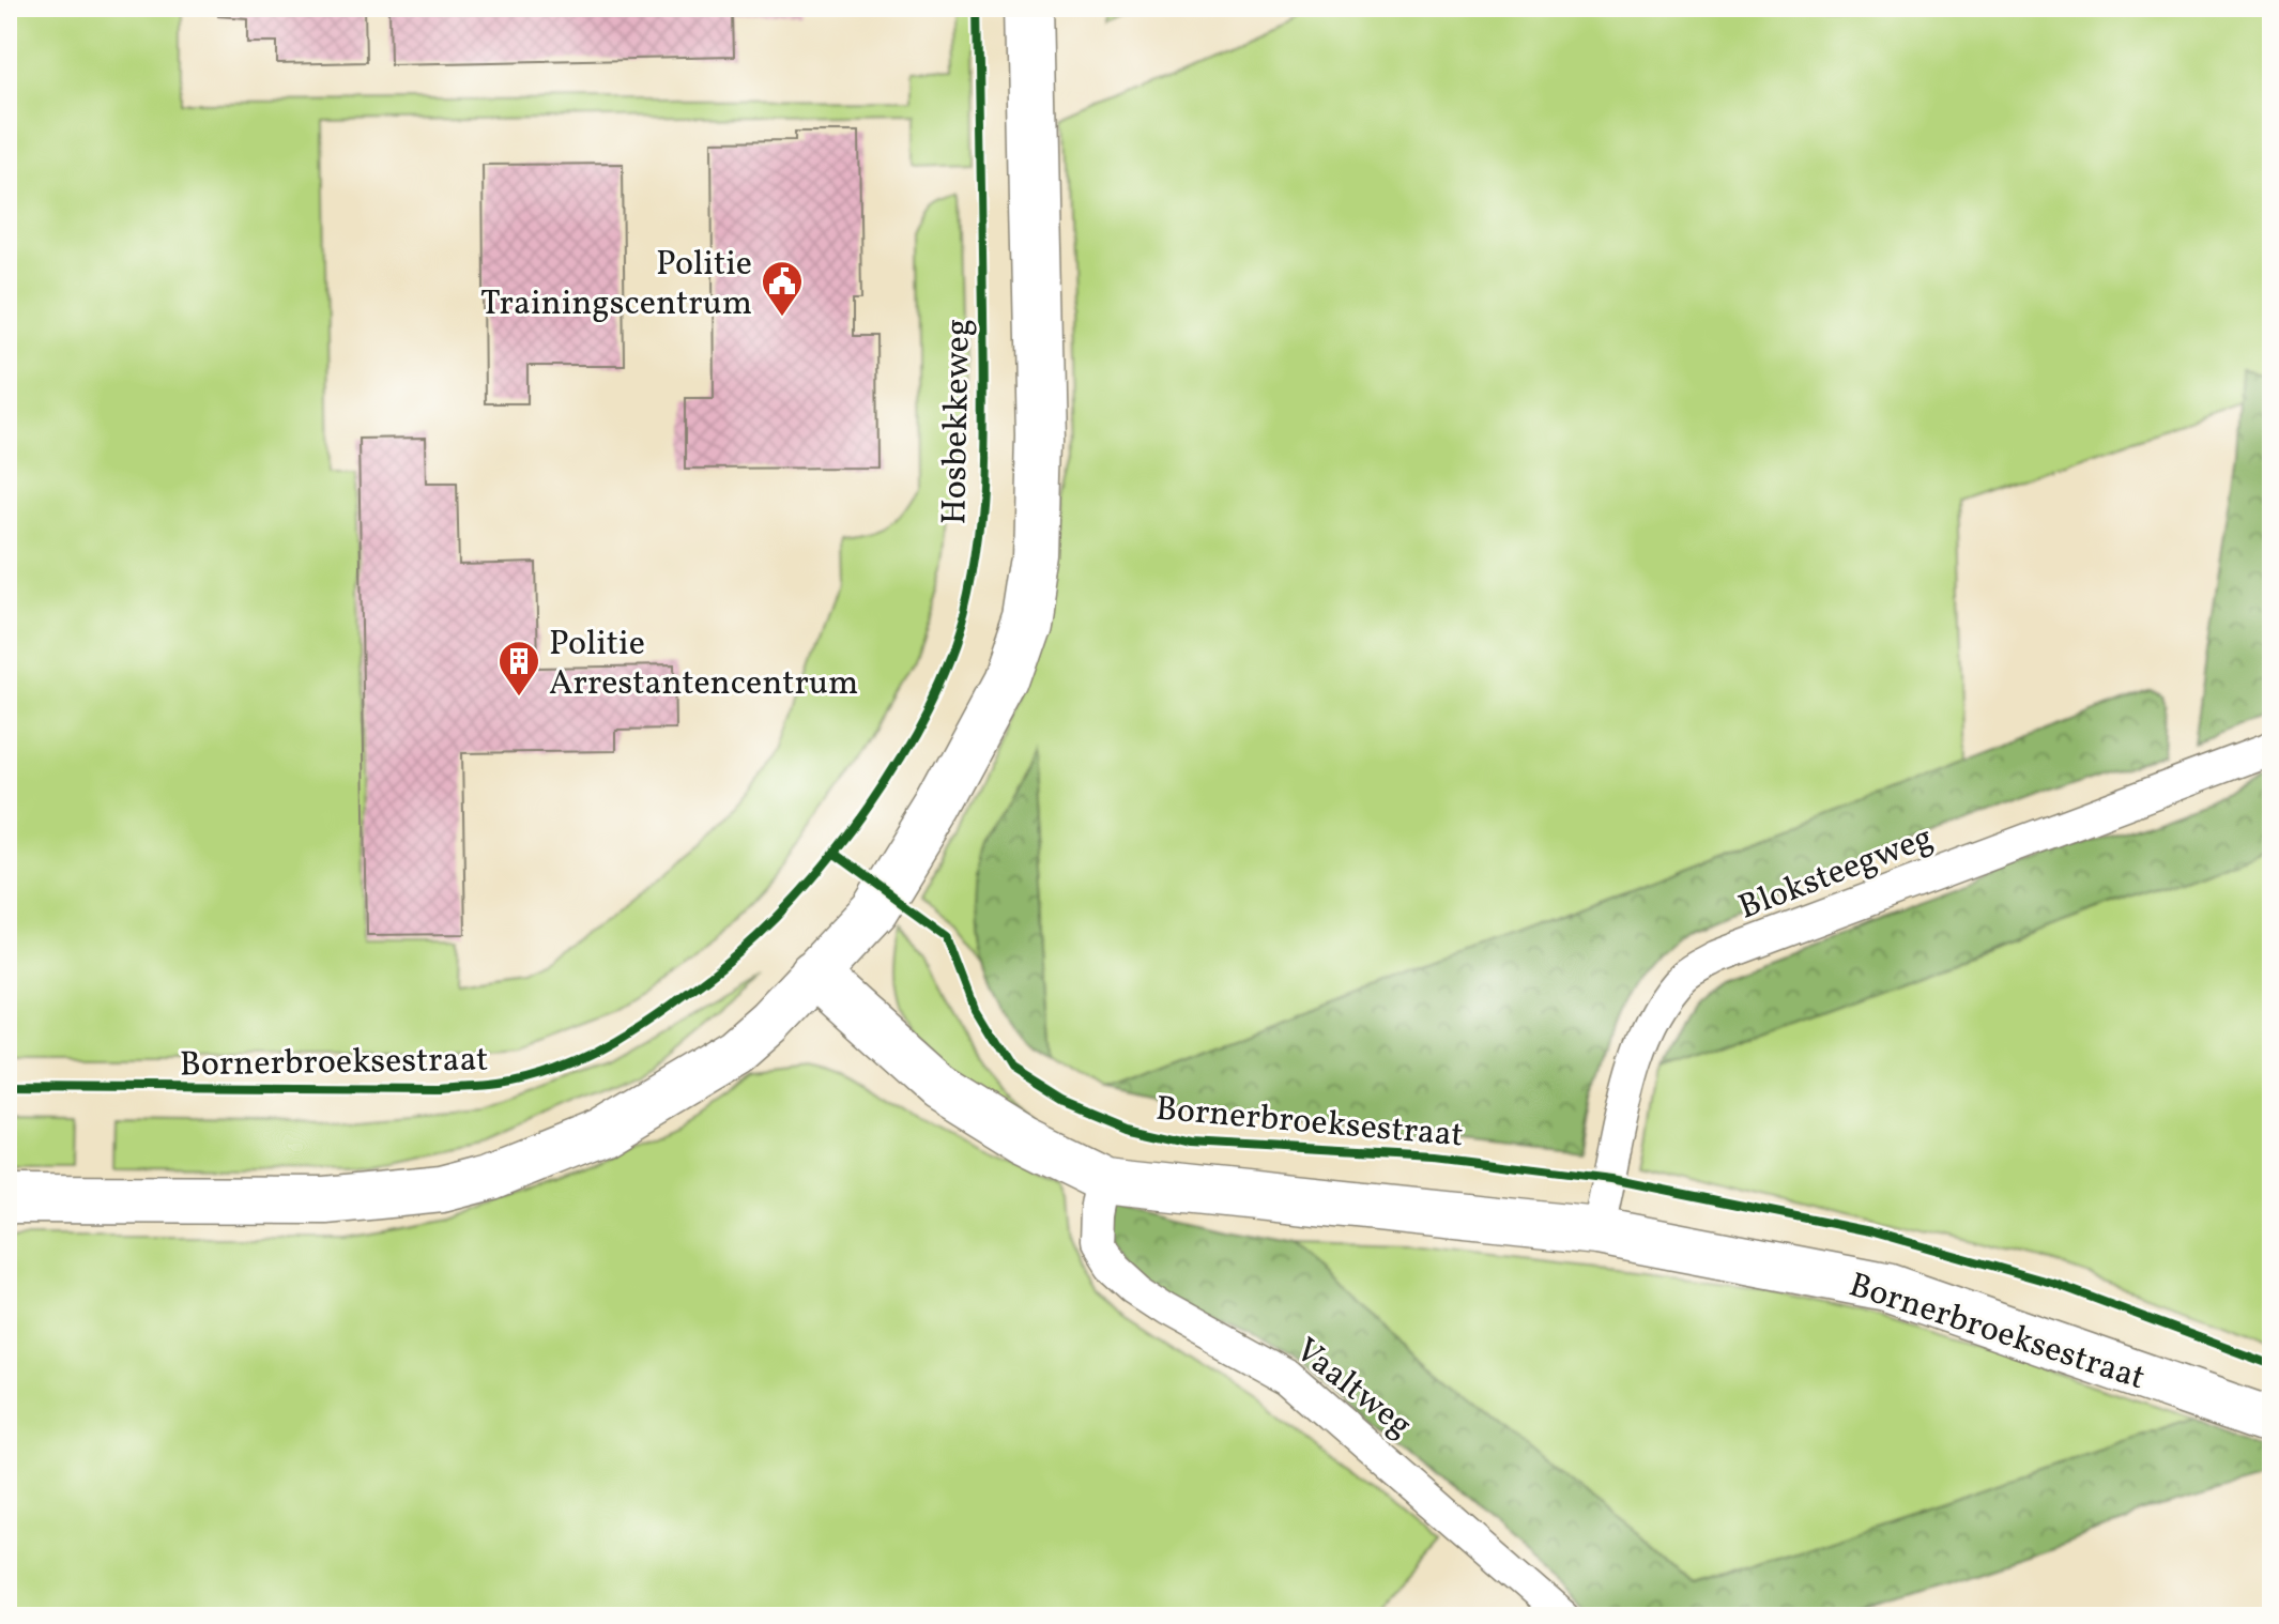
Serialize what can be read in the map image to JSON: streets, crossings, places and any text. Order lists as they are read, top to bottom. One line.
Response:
{"streets":{"main road":["Bornerbroeksestraat"],"street":["Bloksteegweg","Vaaltweg"],"cycle path":["Hosbekkeweg"]},"crossings":[["Bloksteegweg","Bornerbroeksestraat"],["Bornerbroeksestraat","Vaaltweg"]],"places":{"public building":["Politie Trainingscentrum"],"building":["Politie Arrestantencentrum"]}}
